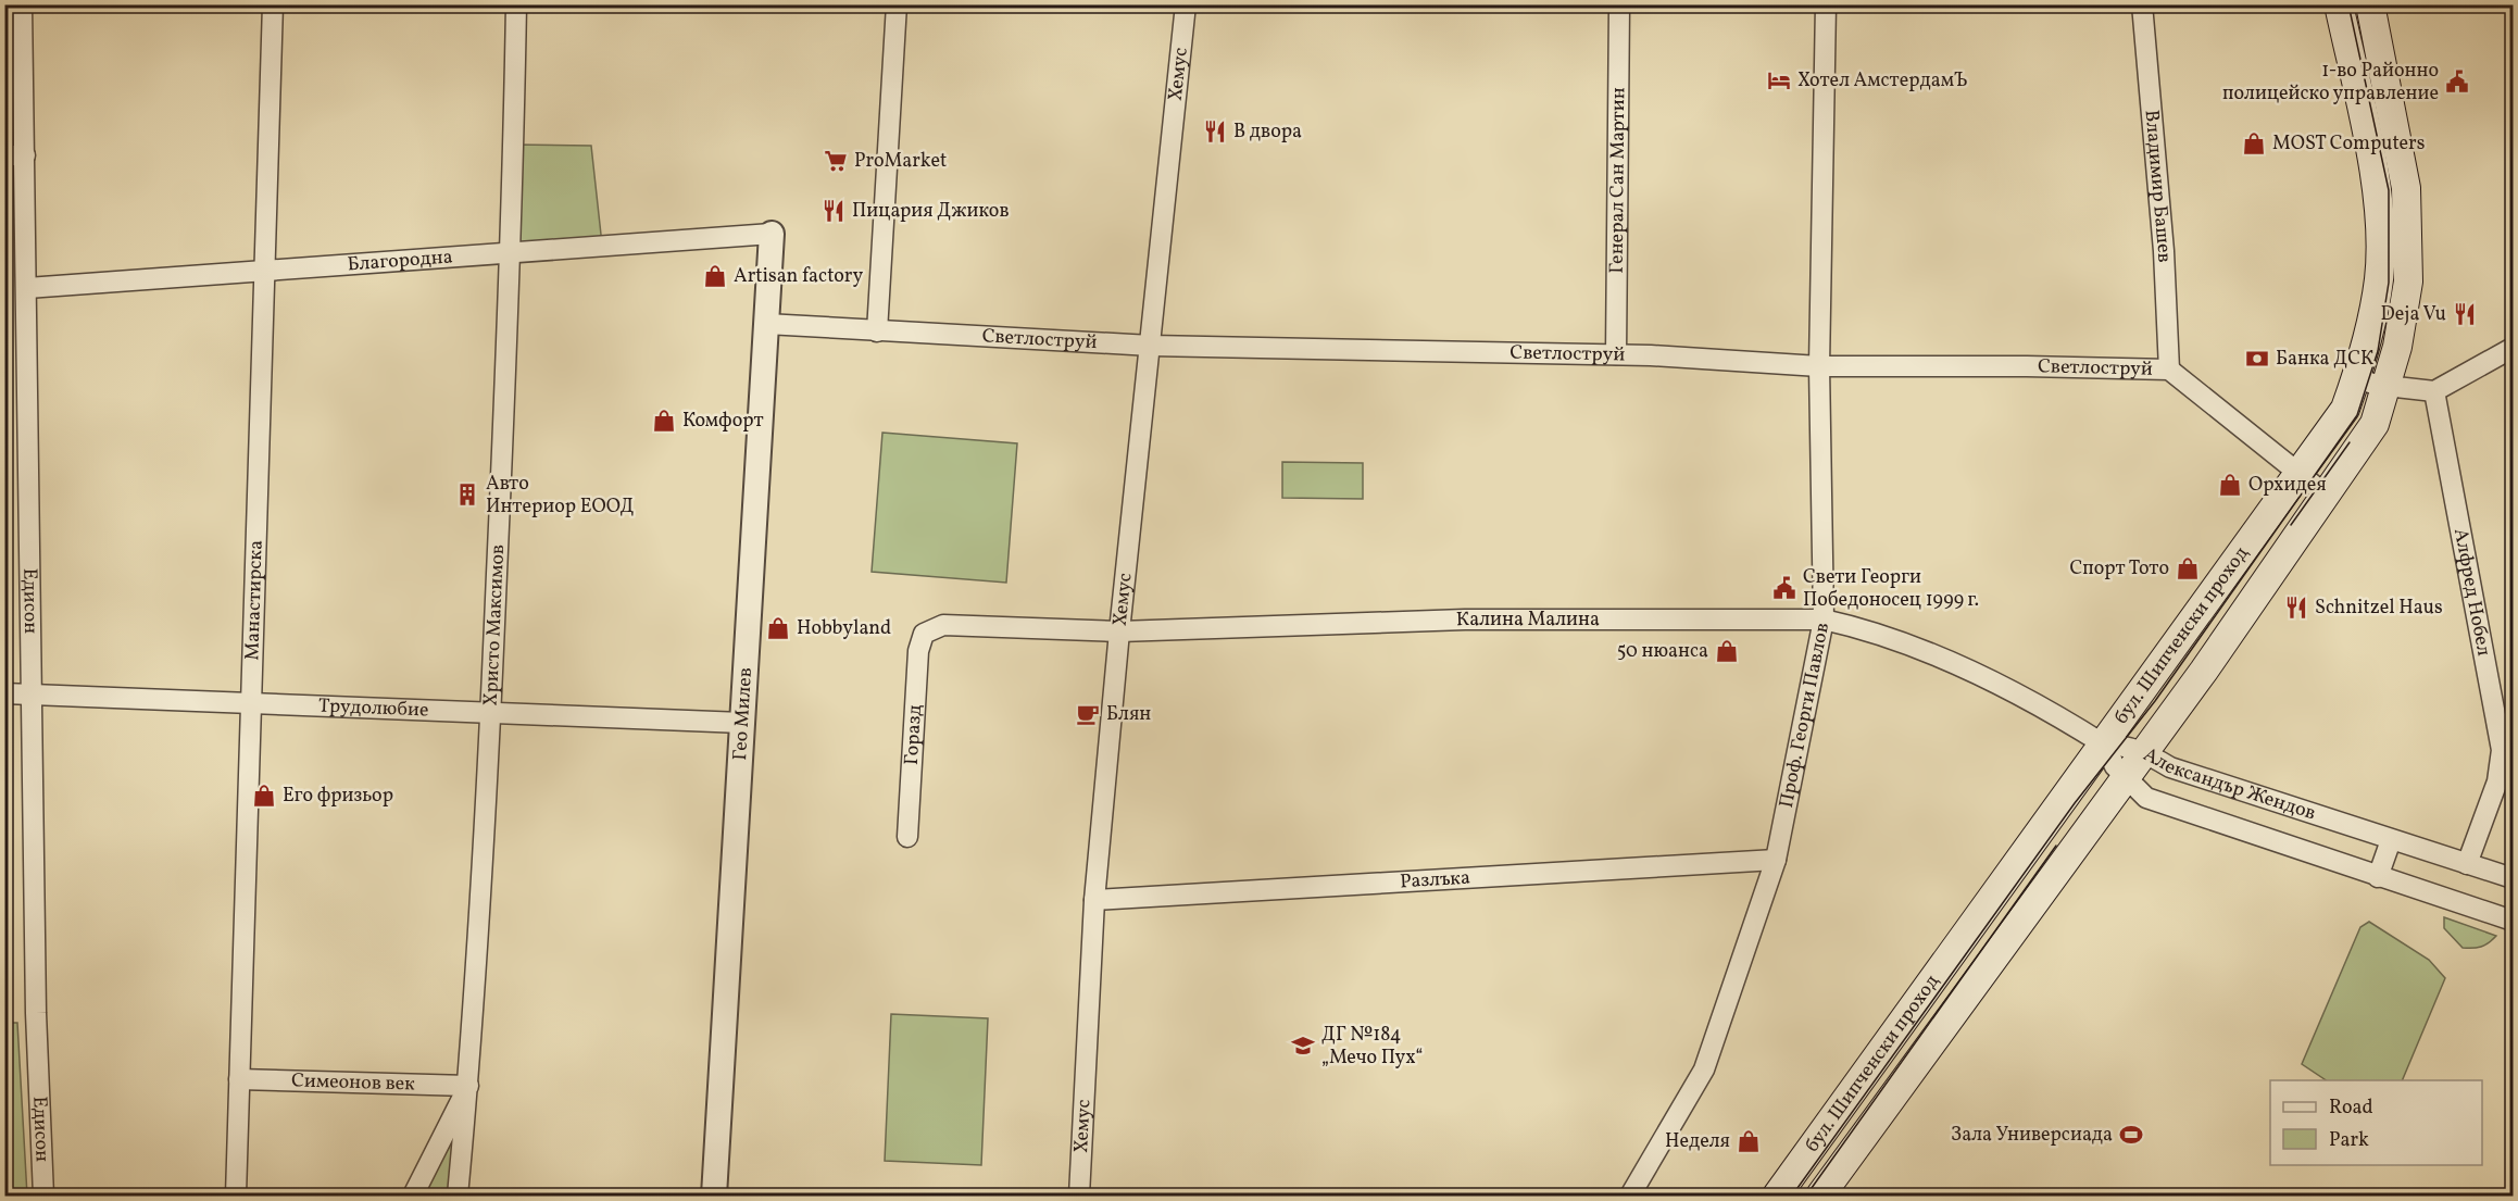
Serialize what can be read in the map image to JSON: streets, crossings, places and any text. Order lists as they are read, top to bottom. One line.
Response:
{"streets":{"main road":["бул. Шипченски проход"],"street":["Хемус","Генерал Сан Мартин","Владимир Башев","Благородна","Светлоструй","Алфред Нобел","Манастирска","Едисон","Калина Малина","Христо Максимов","Трудолюбие","Проф. Георги Павлов","Гео Милев","Горазд","Александър Жендов","Разлъка","Симеонов век"]},"crossings":[["Хемус","Светлоструй"],["Хемус","Калина Малина"],["Хемус","Разлъка"],["Генерал Сан Мартин","Светлоструй"],["Владимир Башев","Светлоструй"],["Благородна","Манастирска"],["Благородна","Едисон"],["Благородна","Христо Максимов"],["Благородна","Гео Милев"],["Светлоструй","бул. Шипченски проход"],["Светлоструй","Проф. Георги Павлов"],["Светлоструй","Гео Милев"],["Алфред Нобел","Александър Жендов"],["Манастирска","Трудолюбие"],["Манастирска","Симеонов век"],["Едисон","Трудолюбие"],["Калина Малина","бул. Шипченски проход"],["Калина Малина","Проф. Георги Павлов"],["Калина Малина","Горазд"],["Калина Малина","Александър Жендов"],["Христо Максимов","Трудолюбие"],["Христо Максимов","Симеонов век"],["бул. Шипченски проход","Александър Жендов"],["Трудолюбие","Гео Милев"],["Проф. Георги Павлов","Разлъка"]],"places":{"hotel":["Хотел АмстердамЪ"],"public building":["1-во Районно полицейско управление","Свети Георги Победоносец 1999 г."],"restaurant":["В двора","Пицария Джиков","Deja Vu","Schnitzel Haus"],"shop":["MOST Computers","Artisan factory","Комфорт","Орхидея","Спорт Тото","Hobbyland","50 нюанса","Его фризьор","Неделя"],"supermarket":["ProMarket"],"bank":["Банка ДСК"],"building":["Авто Интериор ЕООД"],"cafe":["Блян"],"school or university":["ДГ №184 „Мечо Пух“"],"sports":["Зала Универсиада"]},"legend":["Road","Park"]}
